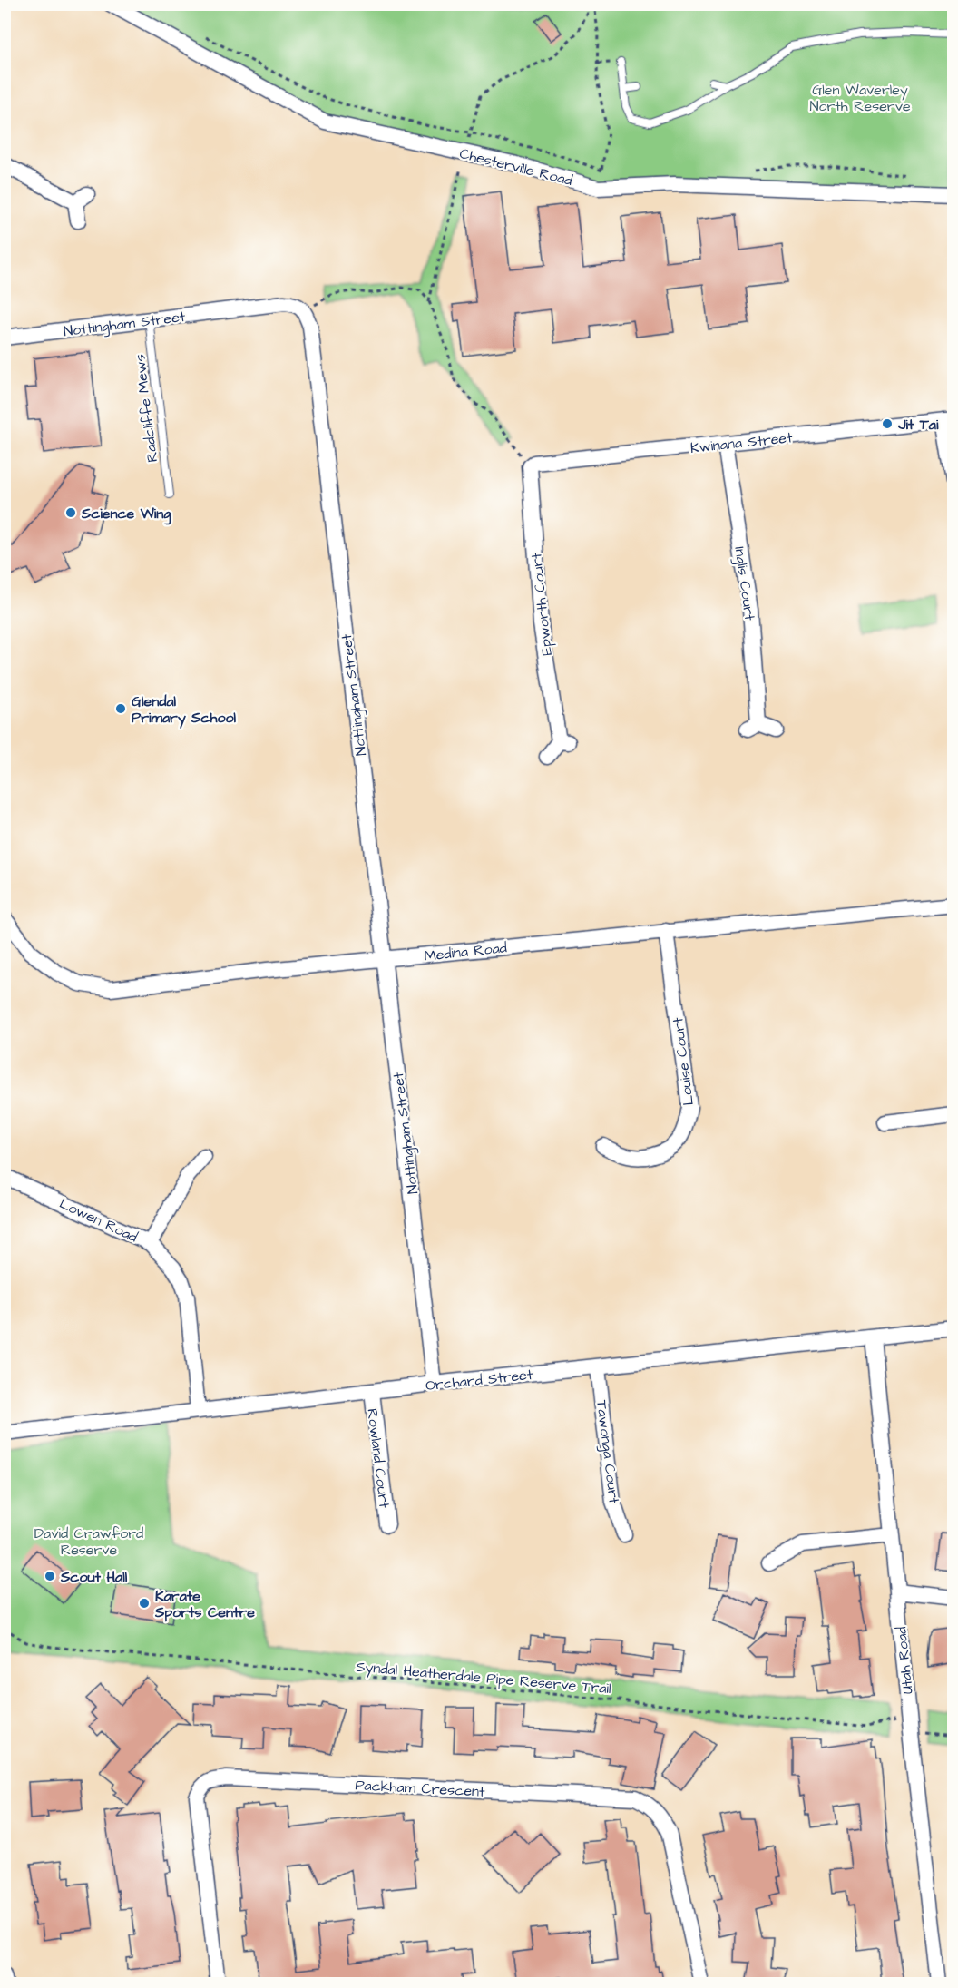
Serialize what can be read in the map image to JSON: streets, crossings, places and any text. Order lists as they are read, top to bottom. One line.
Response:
{"streets":{"street":["Chesterville Road","Nottingham Street","Kwinana Street","Inglis Court","Epworth Court","Medina Road","Louise Court","Lowen Road","Orchard Street","Tawonga Court","Rowland Court","Utah Road","Packham Crescent"],"lane":["Radcliffe Mews"],"path":["Syndal Heatherdale Pipe Reserve Trail"]},"crossings":[["Nottingham Street","Radcliffe Mews"],["Nottingham Street","Medina Road"],["Nottingham Street","Orchard Street"],["Kwinana Street","Inglis Court"],["Kwinana Street","Epworth Court"],["Medina Road","Louise Court"],["Lowen Road","Orchard Street"],["Orchard Street","Tawonga Court"],["Orchard Street","Rowland Court"],["Orchard Street","Utah Road"],["Utah Road","Syndal Heatherdale Pipe Reserve Trail"]],"parks":["Glen Waverley North Reserve","David Crawford Reserve"],"places":["Jit Tai","Science Wing","Glendal Primary School","Scout Hall","Karate Sports Centre"]}
